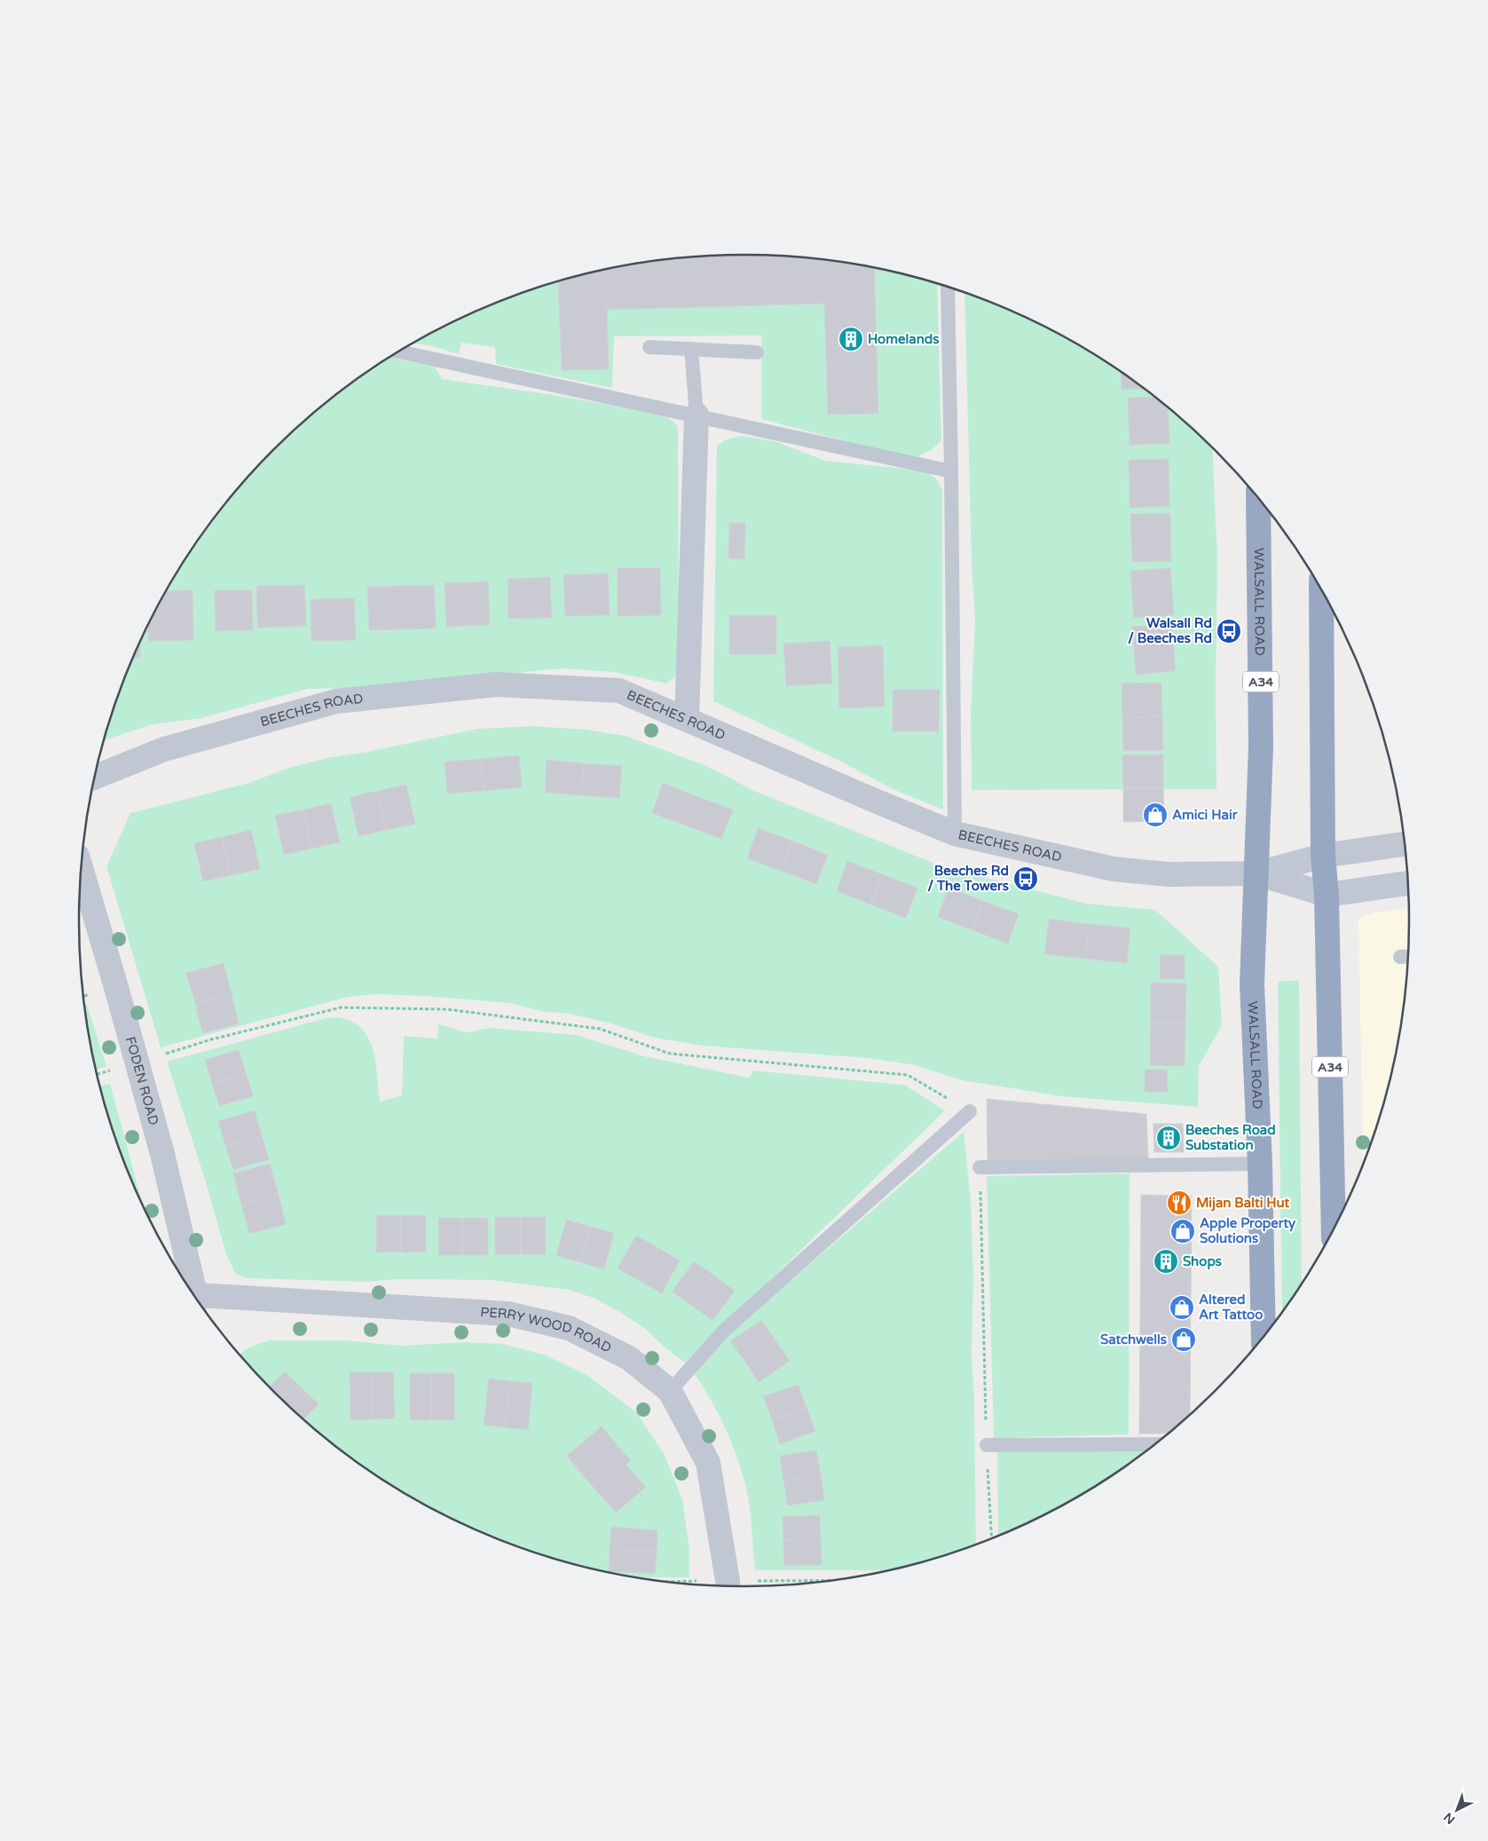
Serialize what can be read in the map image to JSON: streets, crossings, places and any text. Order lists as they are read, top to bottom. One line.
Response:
{"streets":{"highway":["WALSALL ROAD","A34"],"street":["BEECHES ROAD","FODEN ROAD","PERRY WOOD ROAD"]},"crossings":[["WALSALL ROAD","BEECHES ROAD"]],"places":{"building":["Homelands","Beeches Road Substation","Shops"],"bus stop":["Walsall Rd / Beeches Rd","Beeches Rd / The Towers"],"shop":["Amici Hair","Apple Property Solutions","Altered Art Tattoo","Satchwells"],"restaurant":["Mijan Balti Hut"]},"north":"bottom left"}
